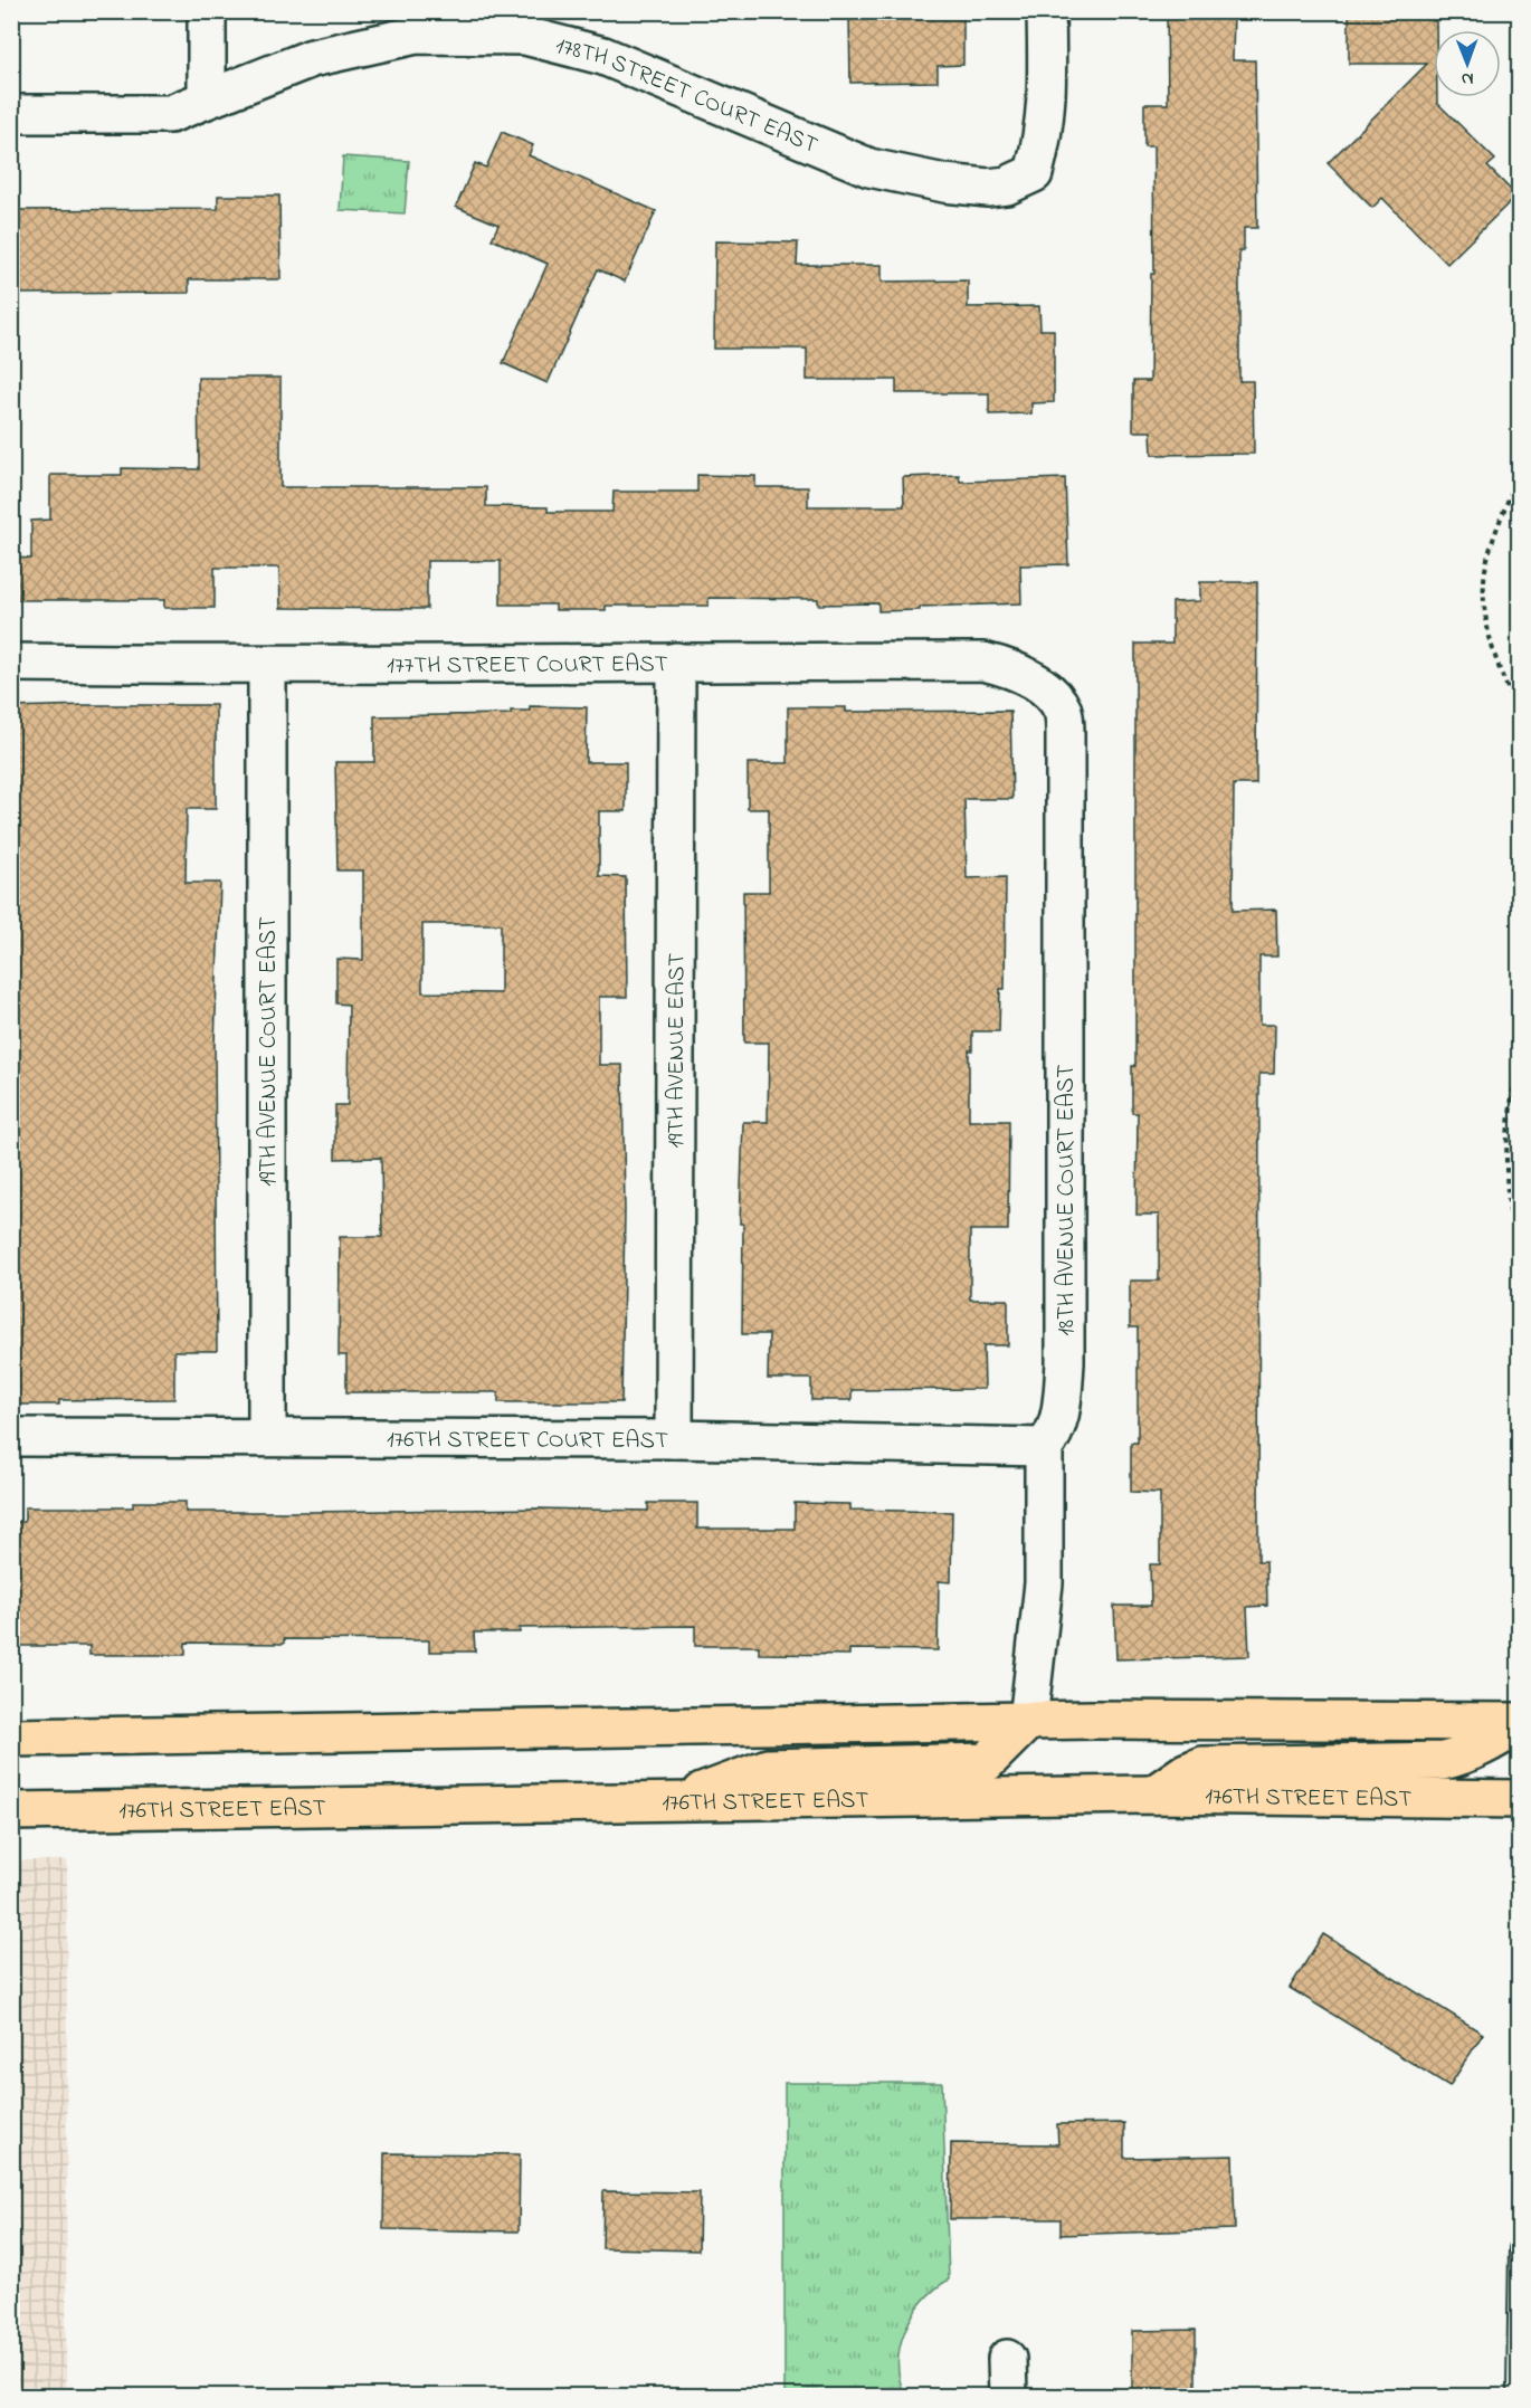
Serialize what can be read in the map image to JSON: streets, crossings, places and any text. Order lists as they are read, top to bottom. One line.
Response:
{"streets":{"main road":["176TH STREET EAST"],"street":["178TH STREET COURT EAST","177TH STREET COURT EAST","19TH AVENUE EAST","19TH AVENUE COURT EAST","18TH AVENUE COURT EAST","176TH STREET COURT EAST"]},"crossings":[["177TH STREET COURT EAST","19TH AVENUE EAST"],["177TH STREET COURT EAST","19TH AVENUE COURT EAST"],["177TH STREET COURT EAST","18TH AVENUE COURT EAST"],["19TH AVENUE EAST","176TH STREET COURT EAST"],["19TH AVENUE COURT EAST","176TH STREET COURT EAST"],["18TH AVENUE COURT EAST","176TH STREET COURT EAST"]],"north":"bottom"}
